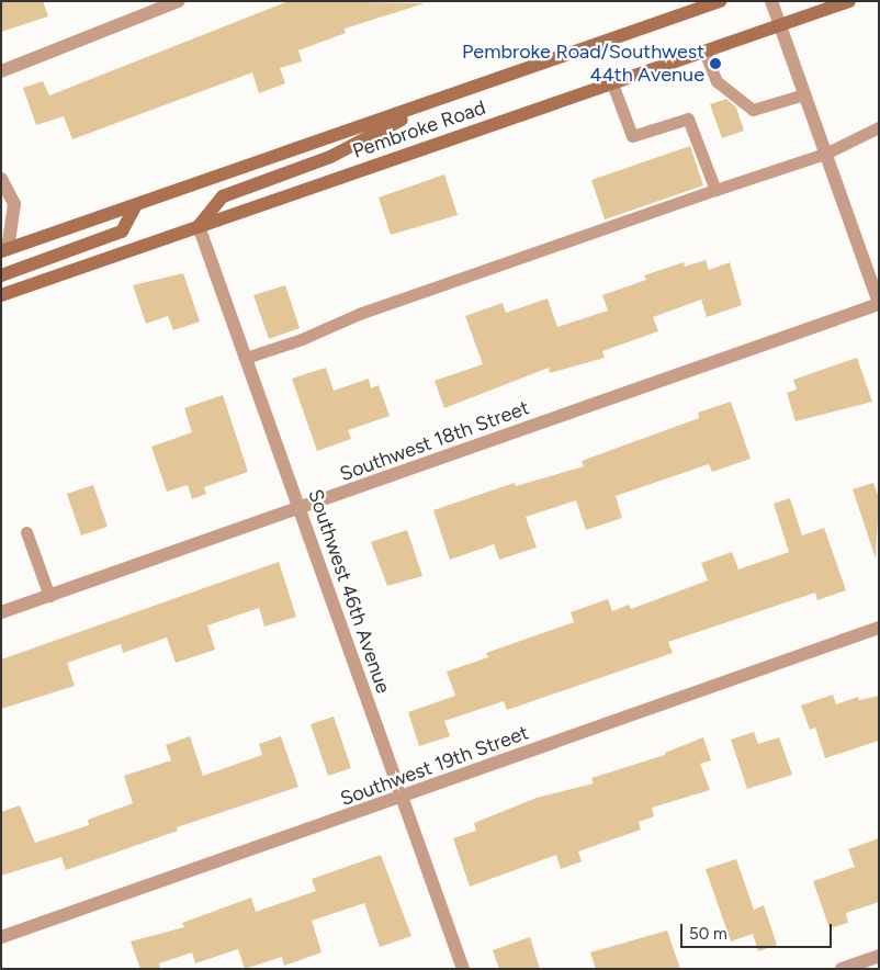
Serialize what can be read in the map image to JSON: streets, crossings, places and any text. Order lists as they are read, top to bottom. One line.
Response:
{"streets":{"main road":["Pembroke Road"],"street":["Southwest 18th Street","Southwest 46th Avenue","Southwest 19th Street"]},"crossings":[["Pembroke Road","Southwest 46th Avenue"],["Southwest 18th Street","Southwest 46th Avenue"],["Southwest 46th Avenue","Southwest 19th Street"]],"places":["Pembroke Road/Southwest 44th Avenue"],"scale_bar":"50 m"}
